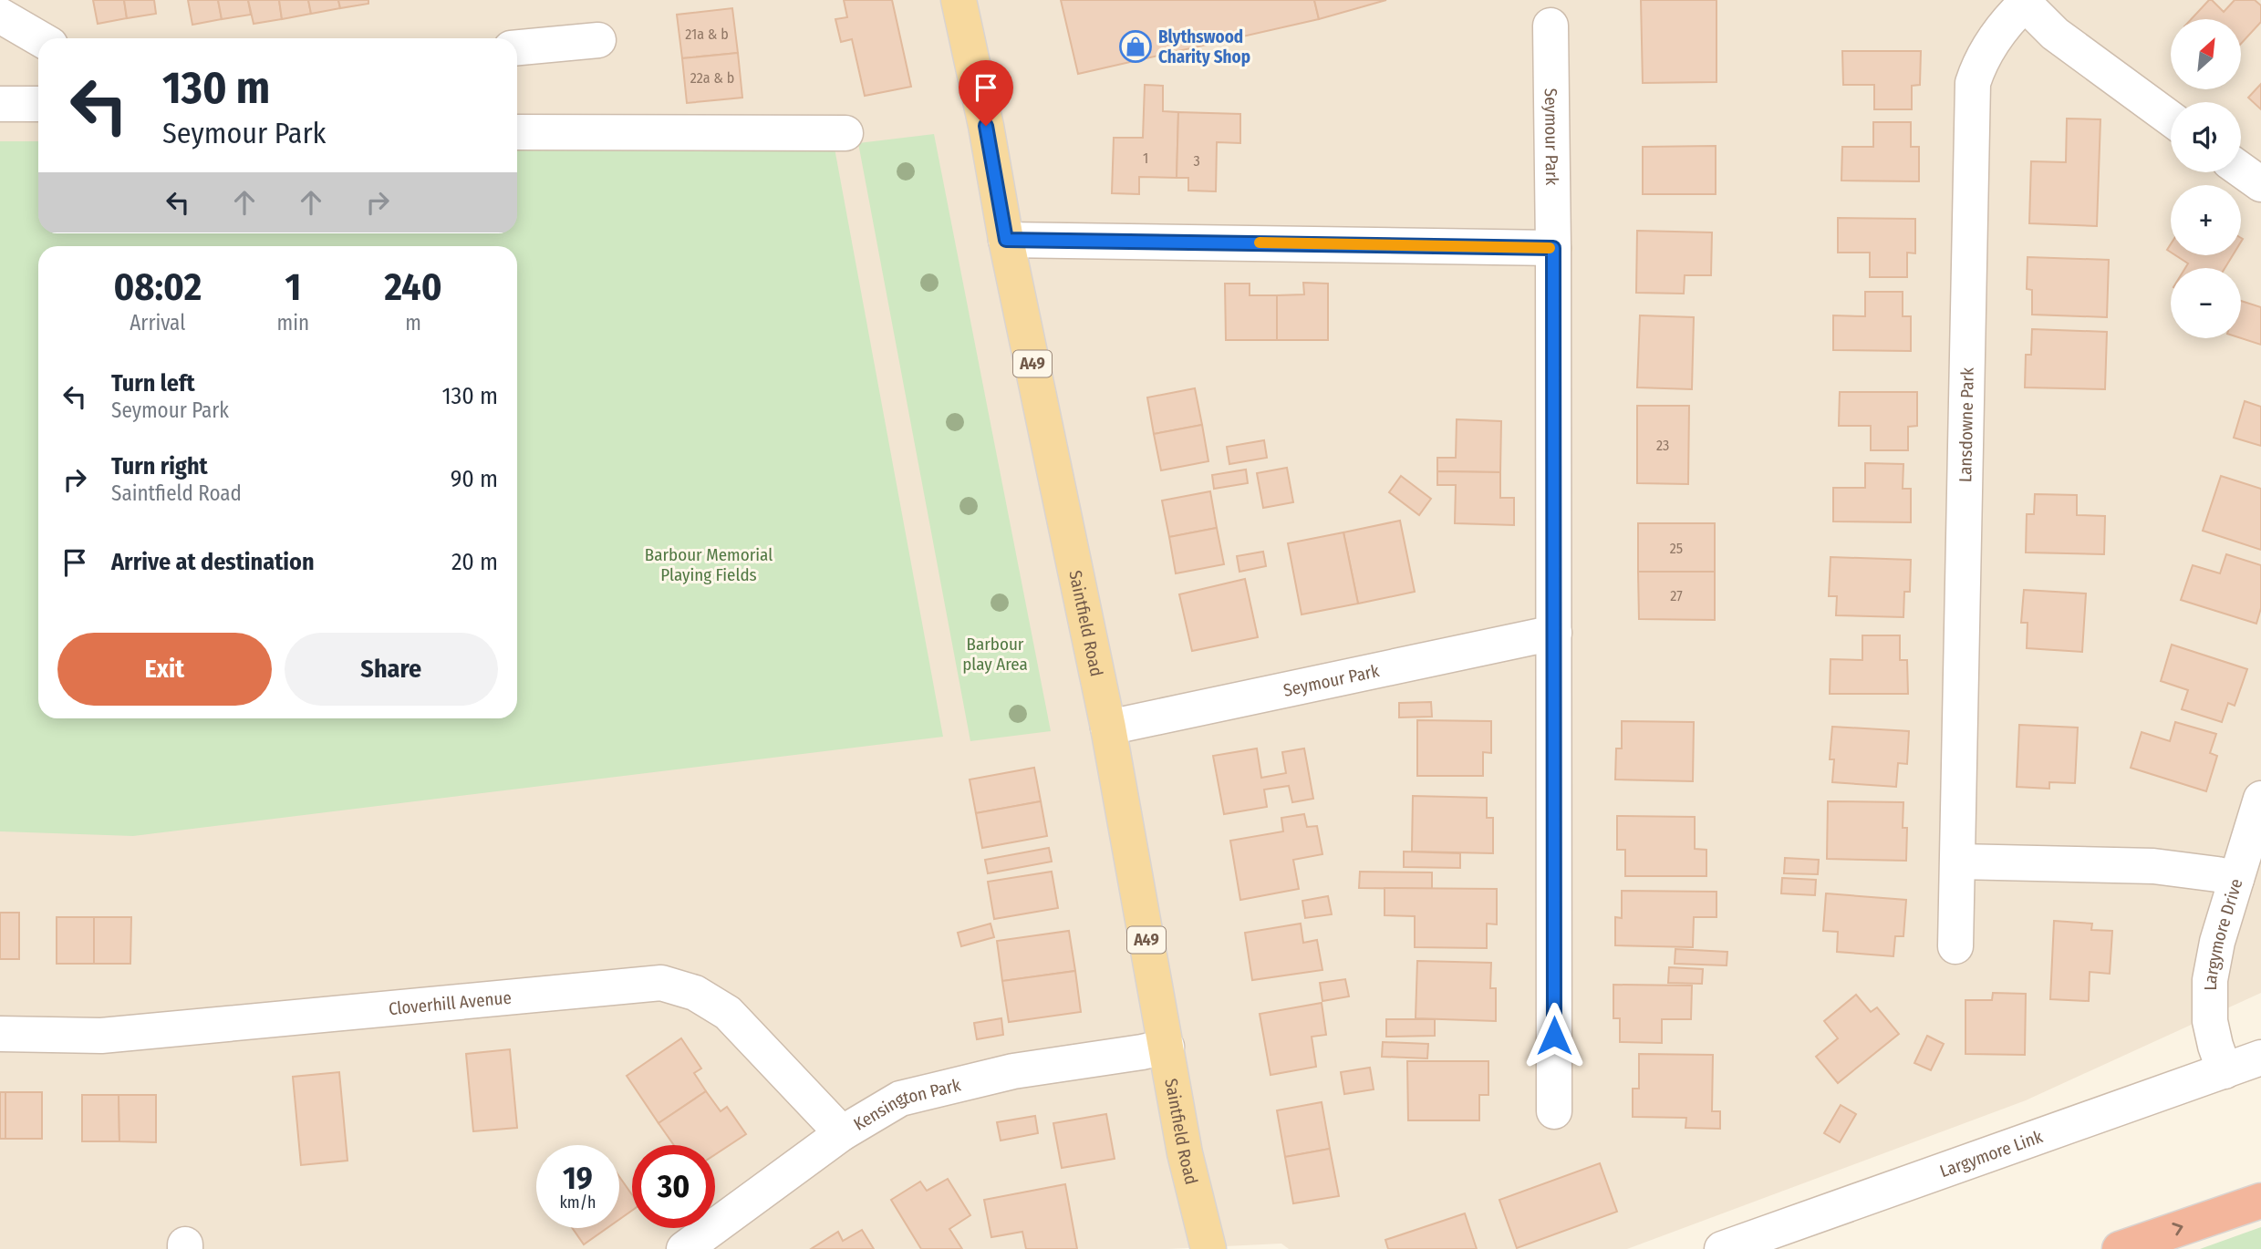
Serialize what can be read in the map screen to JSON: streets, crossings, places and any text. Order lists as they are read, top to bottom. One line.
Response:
{"streets":{"main road":["A49","Saintfield Road"],"street":["Seymour Park","Lansdowne Park","Largymore Drive","Cloverhill Avenue","Kensington Park","Largymore Link"]},"crossings":[["Seymour Park","Saintfield Road"],["Saintfield Road","Kensington Park"],["Largymore Drive","Largymore Link"],["Cloverhill Avenue","Kensington Park"]],"parks":["Barbour Memorial Playing Fields","Barbour play Area"],"places":{"shop":["Blythswood Charity Shop"]},"house_numbers":["21a & b","22a & b","1","3","23","25","27"],"north":"top right","page":{"map_buttons":["+","−"],"turn":["130 m","Seymour Park"],"eta":["08:02","Arrival","1","min","240","m"],"list":[{"name":"Turn left","note":"Seymour Park","value":"130 m"},{"name":"Turn right","note":"Saintfield Road","value":"90 m"},{"name":"Arrive at destination","value":"20 m"}],"buttons":["Exit","Share"],"speed":"19 km/h","limit":"30"}}
